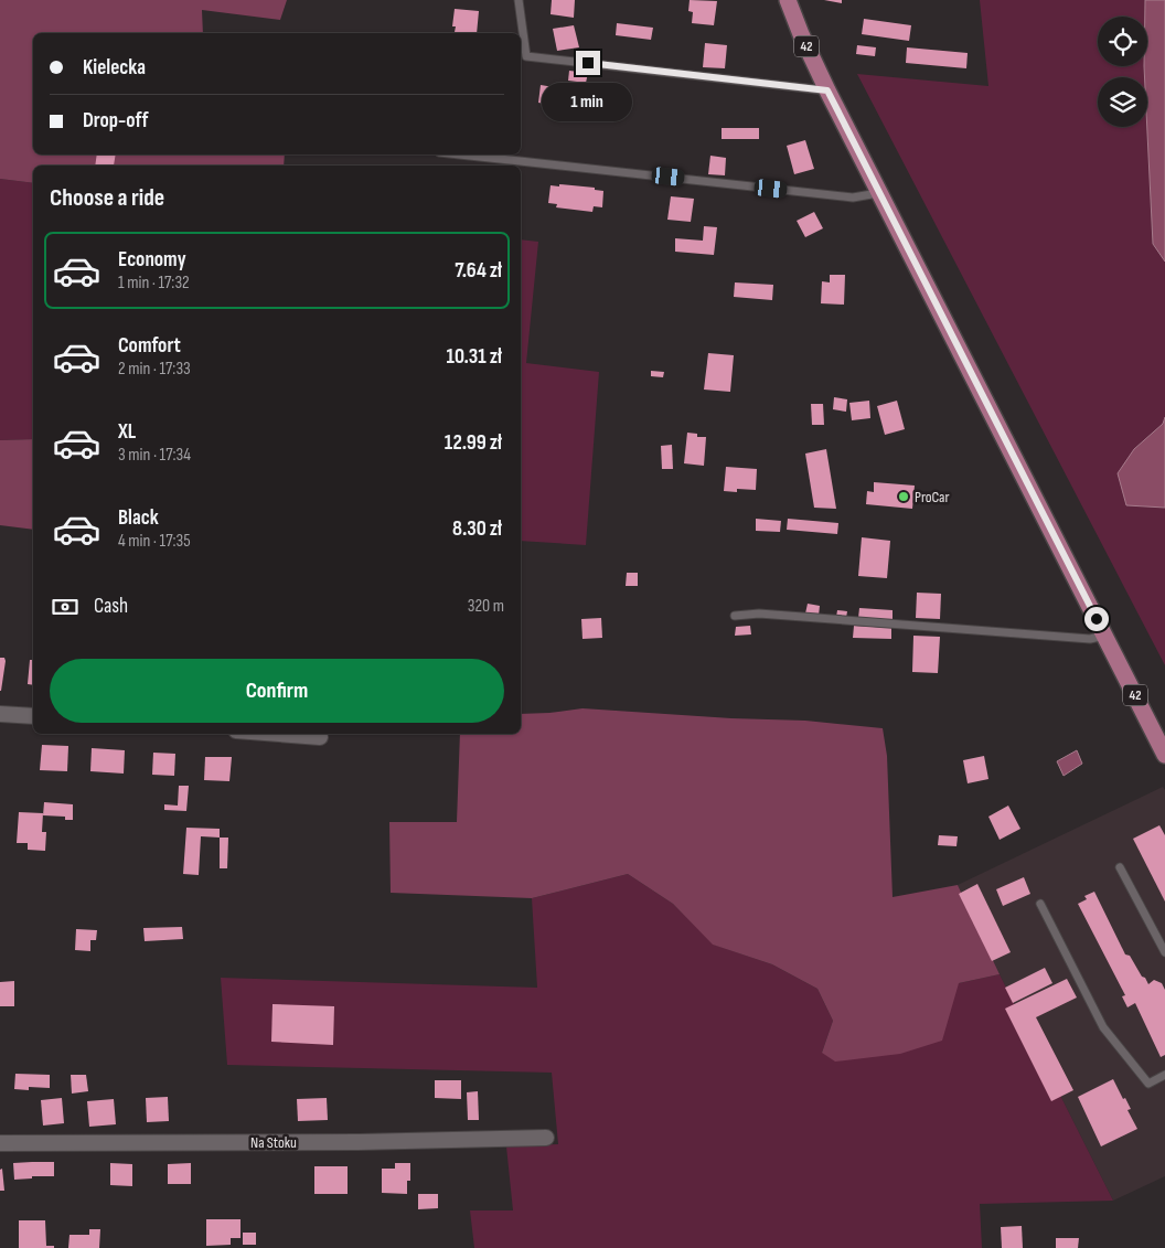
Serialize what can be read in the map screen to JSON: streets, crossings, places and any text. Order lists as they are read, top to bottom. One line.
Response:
{"streets":{"main road":["42"],"street":["Na Stoku"]},"places":["ProCar"],"page":{"banner":["Kielecka","Drop-off"],"bubble":"1 min","heading":"Choose a ride","list":[{"name":"Economy","note":"1 min · 17:32","value":"7.64 zł"},{"name":"Comfort","note":"2 min · 17:33","value":"10.31 zł"},{"name":"XL","note":"3 min · 17:34","value":"12.99 zł"},{"name":"Black","note":"4 min · 17:35","value":"8.30 zł"}],"pay":["Cash","320 m"],"buttons":"Confirm"}}
